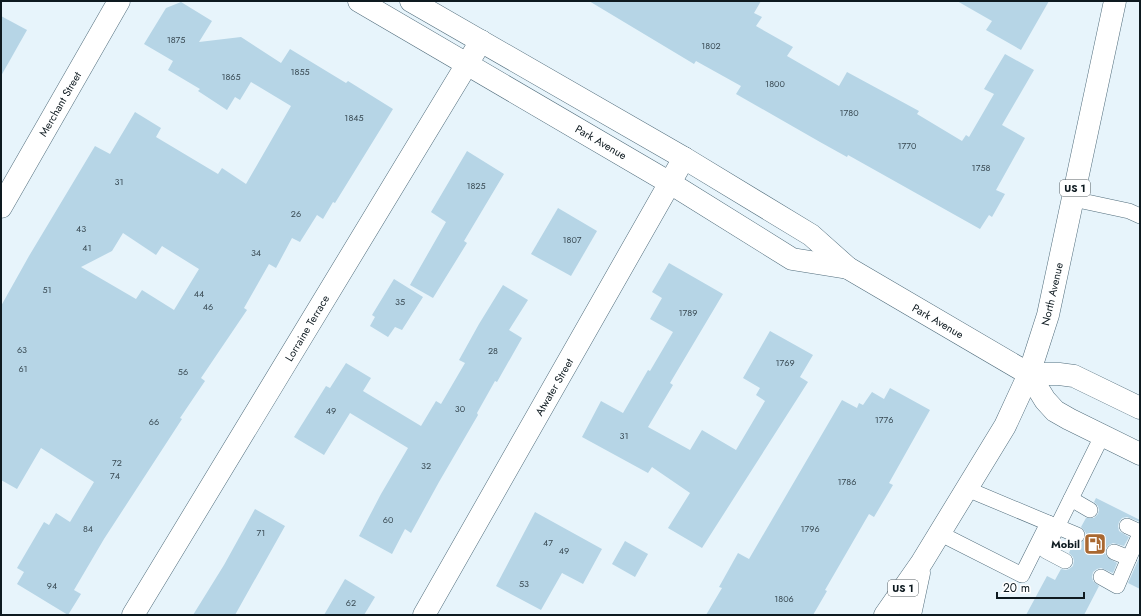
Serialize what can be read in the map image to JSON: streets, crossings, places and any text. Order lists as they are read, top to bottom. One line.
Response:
{"streets":{"main road":["Merchant Street","Park Avenue","US 1","North Avenue","Lorraine Terrace","Atwater Street"]},"crossings":[["Park Avenue","North Avenue"],["Park Avenue","Lorraine Terrace"],["Park Avenue","Atwater Street"]],"places":{"fuel station":["Mobil"]},"house_numbers":["1875","1802","1855","1865","1800","1780","1845","1770","1758","31","1825","26","43","1807","41","34","51","44","35","46","1789","63","28","1769","61","56","30","49","1776","66","31","72","32","74","1786","60","84","1796","71","47","49","53","94","1806","62"],"scale_bar":"20 m"}
